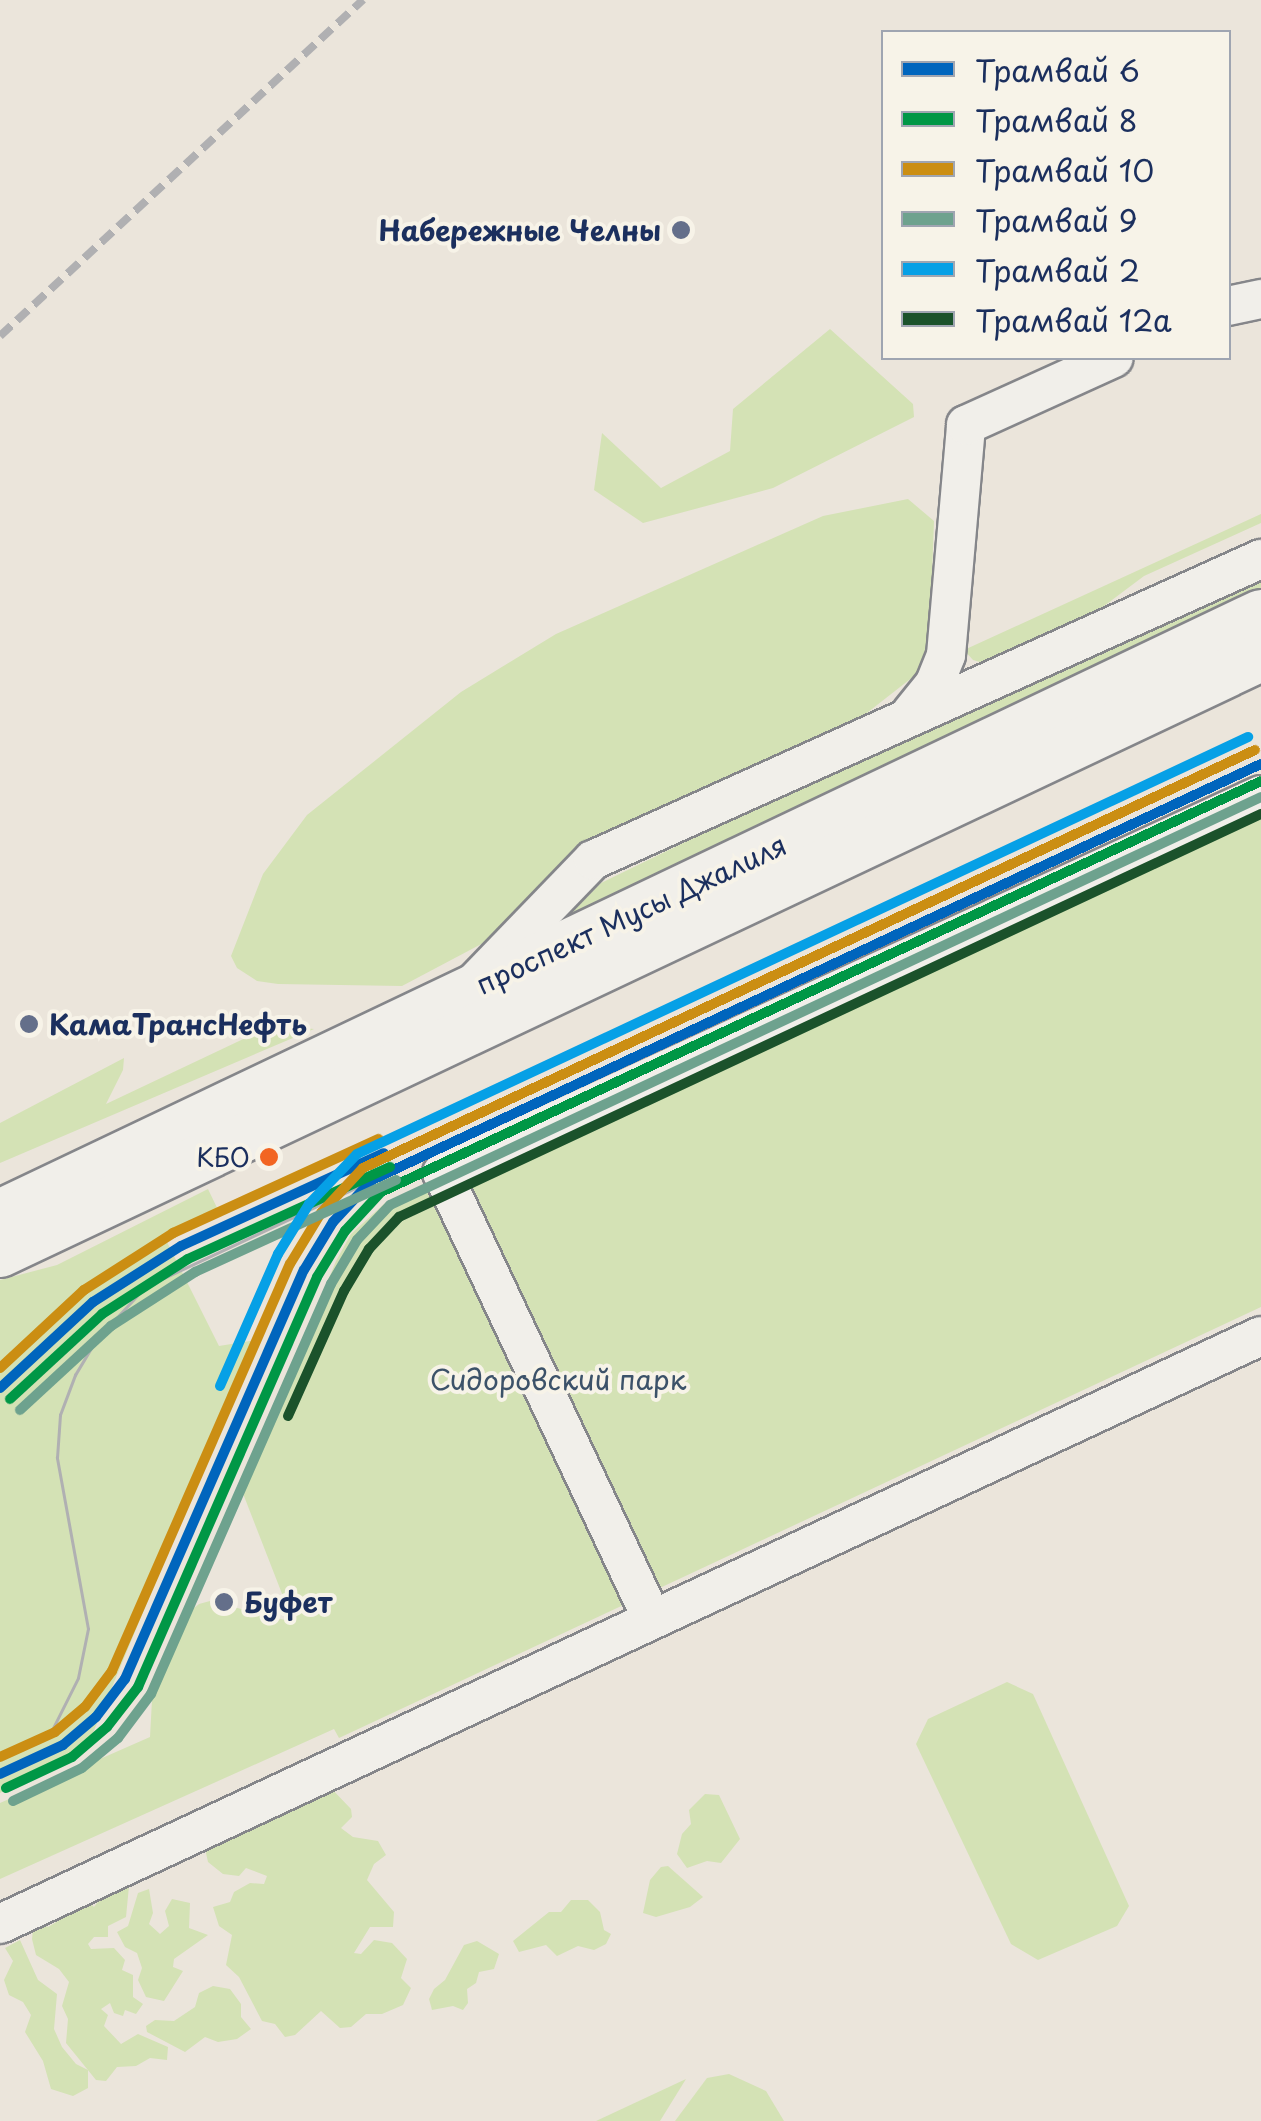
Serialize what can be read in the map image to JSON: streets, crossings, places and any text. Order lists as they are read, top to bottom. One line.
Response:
{"streets":{"main road":["проспект Мусы Джалиля"]},"parks":["Сидоровский парк"],"places":["Набережные Челны","КамаТрансНефть","КБО","Буфет"],"lines":["tram line 2","tram line 10","tram line 6","tram line 8","tram line 9","tram line 12а"],"legend":["Трамвай 6","Трамвай 8","Трамвай 10","Трамвай 9","Трамвай 2","Трамвай 12а"]}
